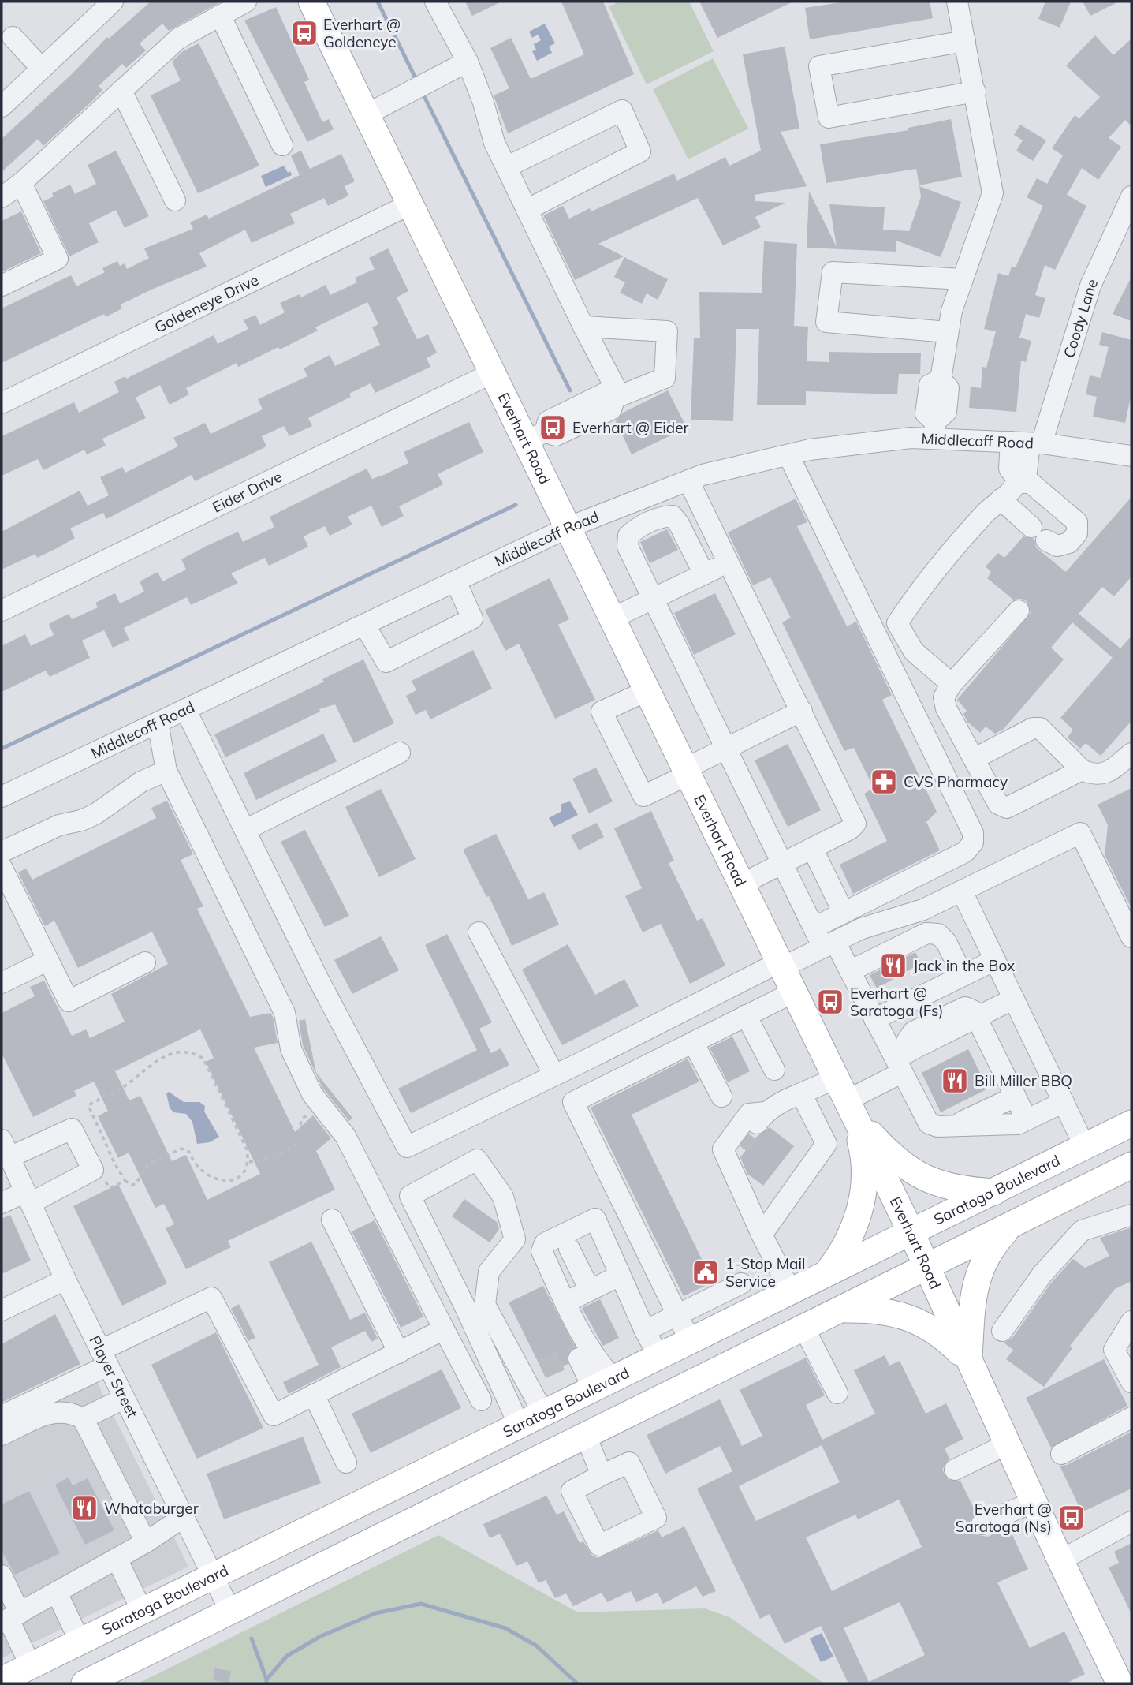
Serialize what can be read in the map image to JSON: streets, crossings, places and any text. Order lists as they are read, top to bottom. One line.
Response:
{"streets":{"main road":["Everhart Road","Saratoga Boulevard"],"street":["Goldeneye Drive","Coody Lane","Middlecoff Road","Eider Drive","Player Street"]},"crossings":[["Goldeneye Drive","Everhart Road"],["Coody Lane","Middlecoff Road"],["Everhart Road","Middlecoff Road"],["Everhart Road","Eider Drive"],["Everhart Road","Saratoga Boulevard"],["Saratoga Boulevard","Player Street"]],"places":{"bus stop":["Everhart @ Goldeneye","Everhart @ Eider","Everhart @ Saratoga (Fs)","Everhart @ Saratoga (Ns)"],"pharmacy":["CVS Pharmacy"],"restaurant":["Jack in the Box","Bill Miller BBQ","Whataburger"],"public building":["1-Stop Mail Service"]}}
